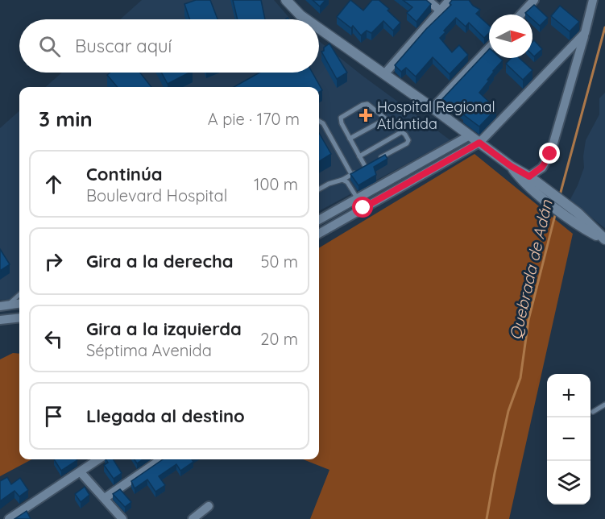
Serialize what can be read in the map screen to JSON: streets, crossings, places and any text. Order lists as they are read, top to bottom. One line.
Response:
{"water":["Quebrada de Adán"],"places":{"health":["Hospital Regional Atlántida"]},"north":"right","page":{"search":"Buscar aquí","heading":["3 min","A pie · 170 m"],"list":[["Continúa","Boulevard Hospital","100 m"],["Gira a la derecha","50 m"],["Gira a la izquierda","Séptima Avenida","20 m"],"Llegada al destino"],"map_buttons":["+","−"]}}
